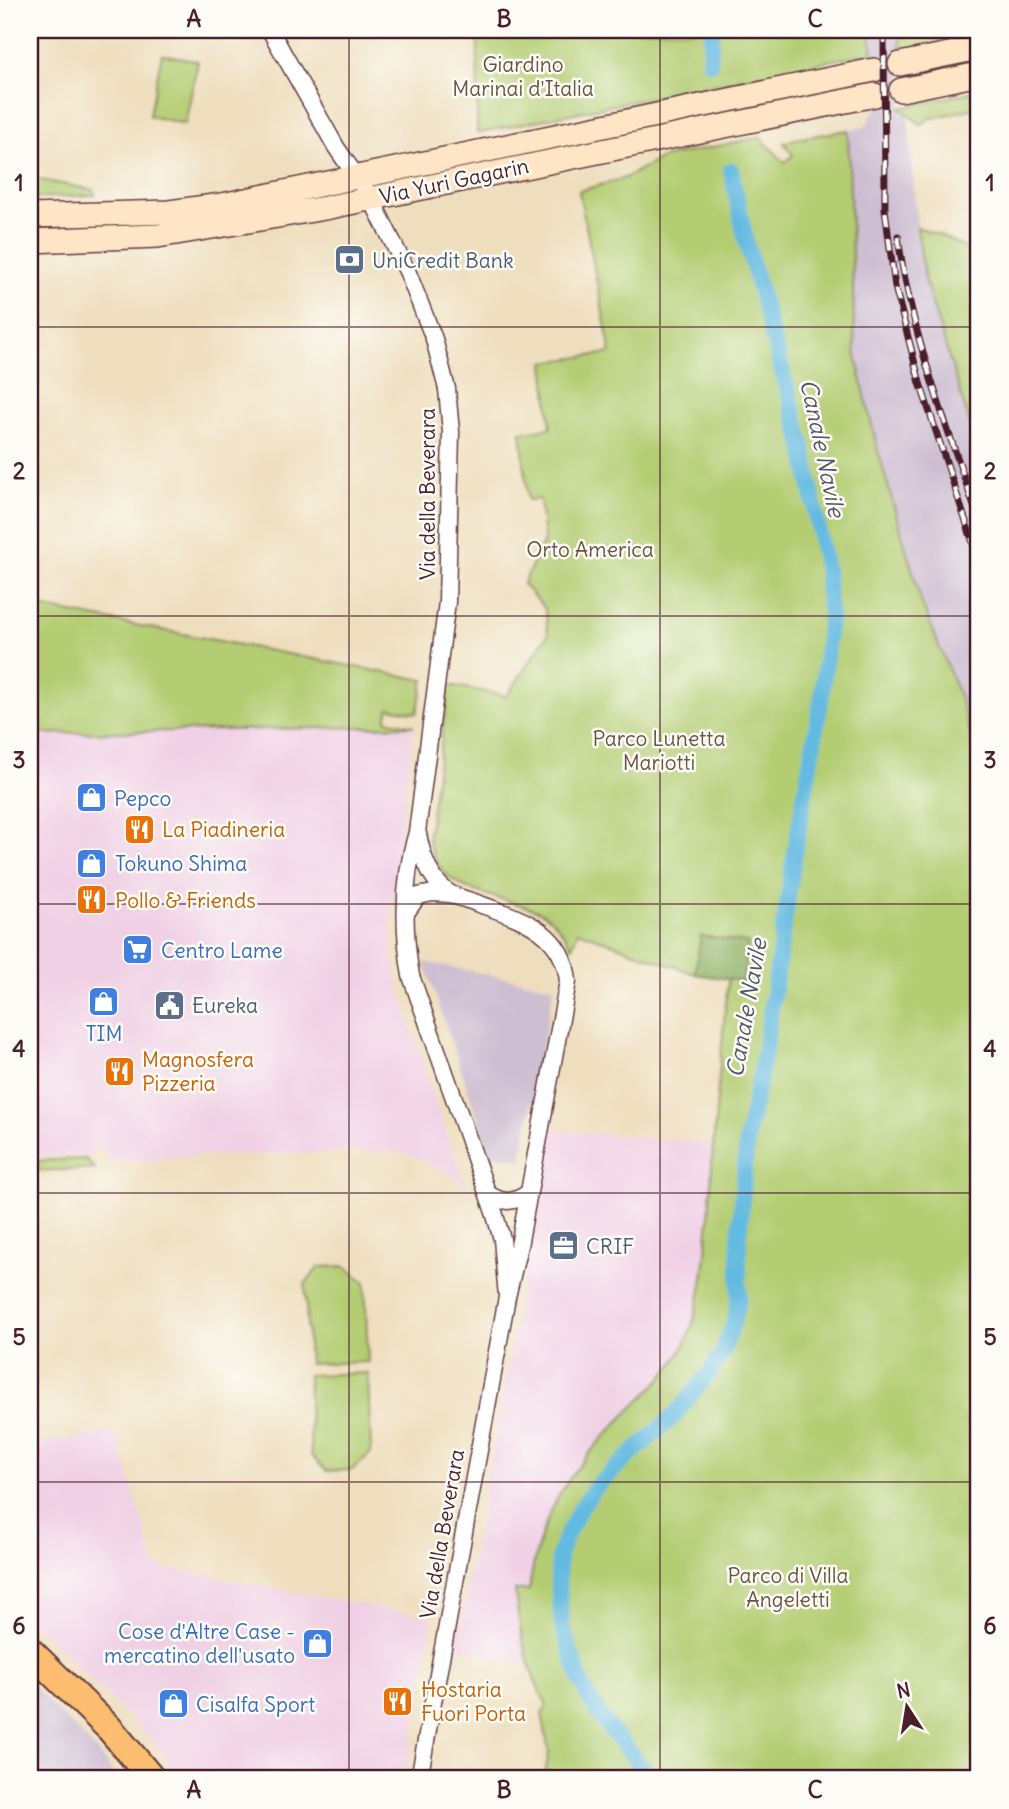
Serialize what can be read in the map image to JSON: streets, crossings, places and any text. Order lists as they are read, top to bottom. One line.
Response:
{"streets":{"main road":["Via Yuri Gagarin"],"street":["Via della Beverara"]},"crossings":[["Via Yuri Gagarin","Via della Beverara"]],"water":["Canale Navile"],"parks":["Giardino Marinai d'Italia","Orto America","Parco Lunetta Mariotti","Parco di Villa Angeletti"],"places":{"bank":["UniCredit Bank"],"shop":["Pepco","Tokuno Shima","TIM","Cose d'Altre Case - mercatino dell'usato","Cisalfa Sport"],"restaurant":["La Piadineria","Pollo & Friends","Magnosfera Pizzeria","Hostaria Fuori Porta"],"supermarket":["Centro Lame"],"public building":["Eureka"],"office":["CRIF"]},"north":"top","grid":{"columns":["A","B","C"],"rows":["1","2","3","4","5","6"]}}
